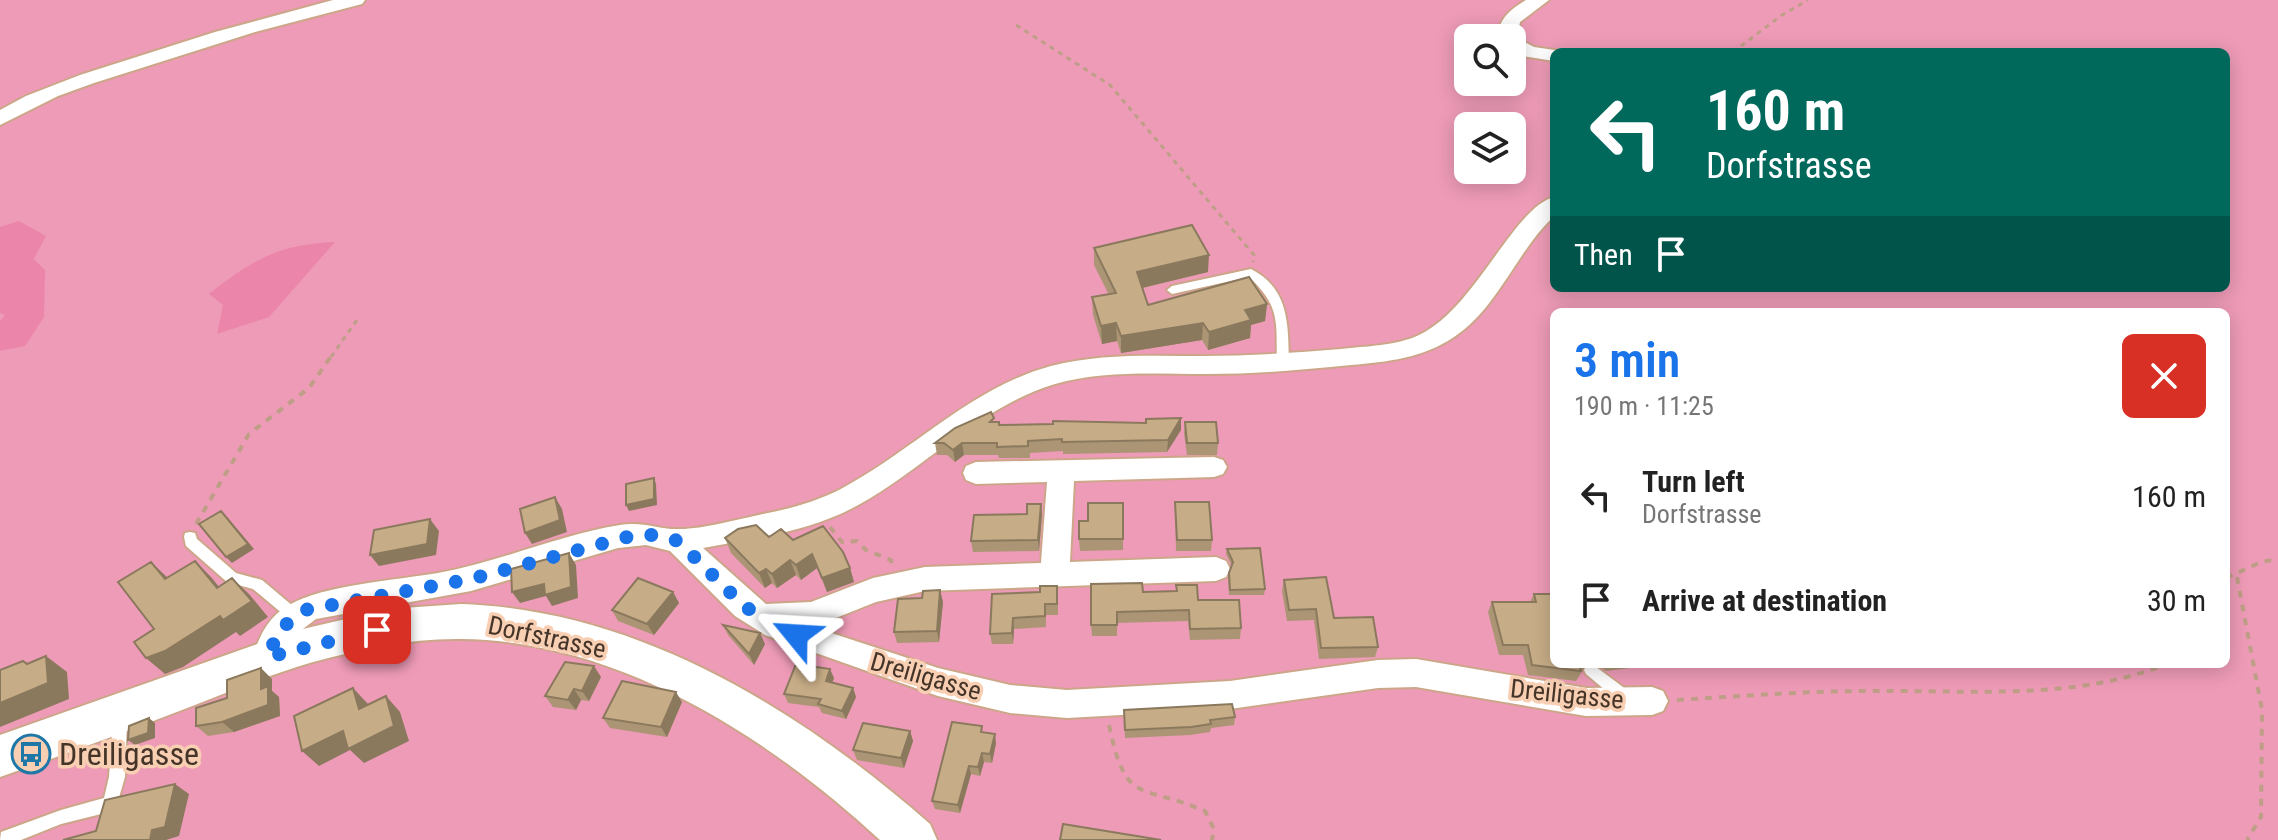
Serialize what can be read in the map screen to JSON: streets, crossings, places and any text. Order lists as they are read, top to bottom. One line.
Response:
{"streets":{"street":["Dorfstrasse","Dreiligasse"]},"places":{"bus stop":["Dreiligasse"]},"page":{"turn":["160 m","Dorfstrasse"],"then":"Then","heading":["3 min","190 m · 11:25"],"list":[{"name":"Turn left","note":"Dorfstrasse","value":"160 m"},{"name":"Arrive at destination","value":"30 m"}]}}
